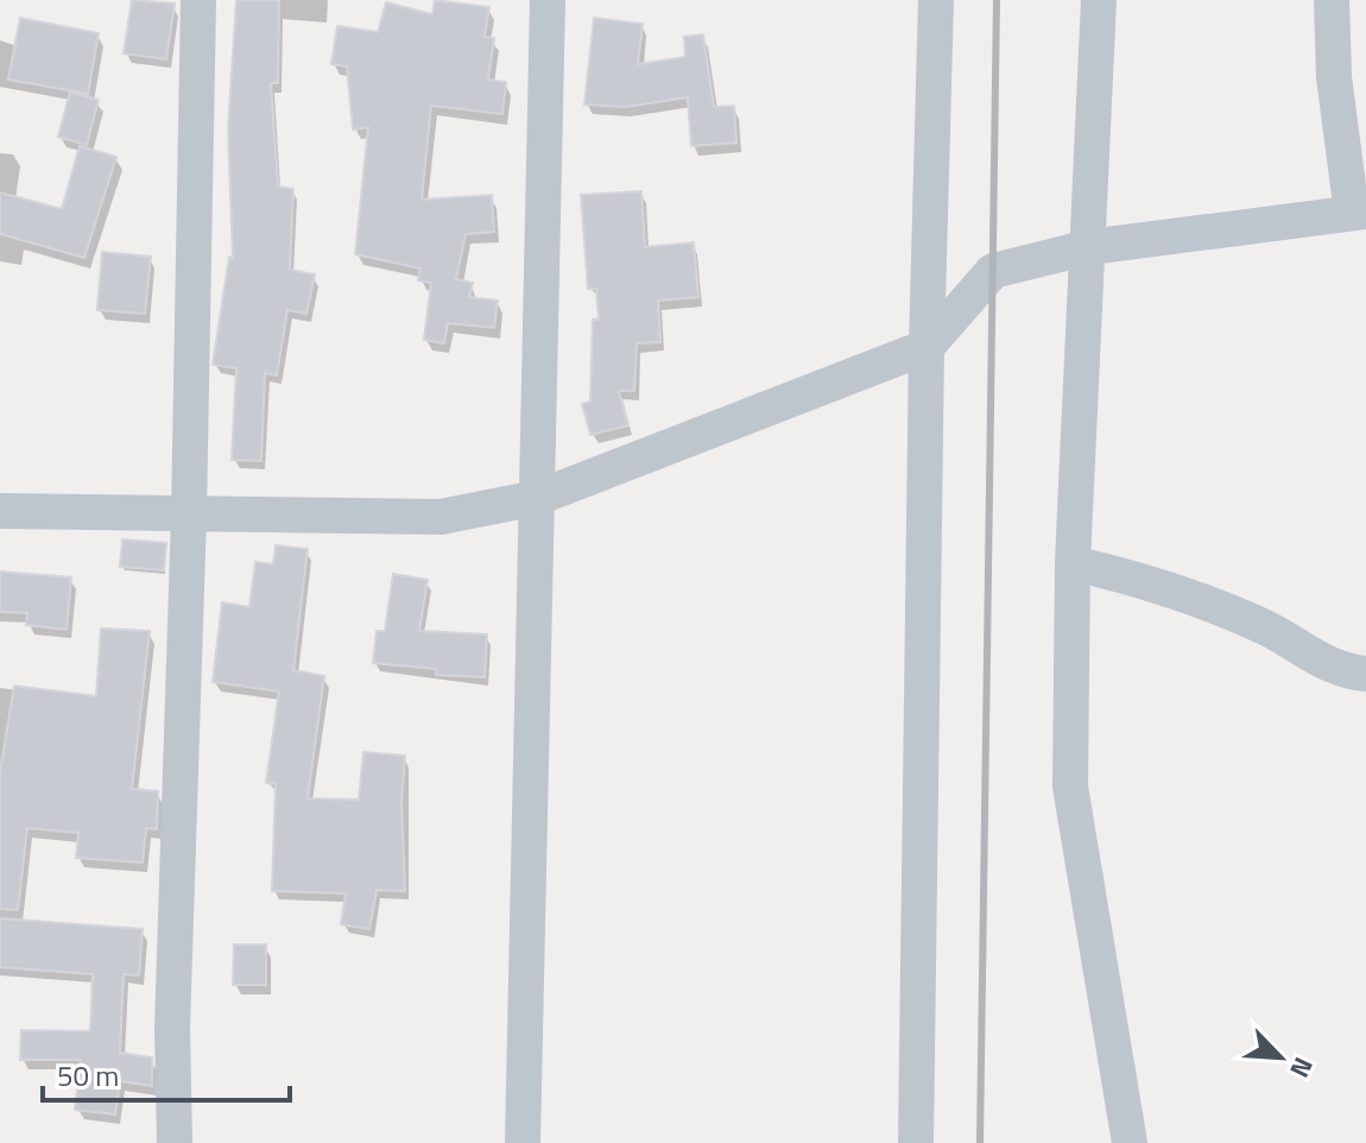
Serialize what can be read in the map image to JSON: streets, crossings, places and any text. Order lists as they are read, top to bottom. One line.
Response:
{"scale_bar":"50 m","north":"bottom right"}
